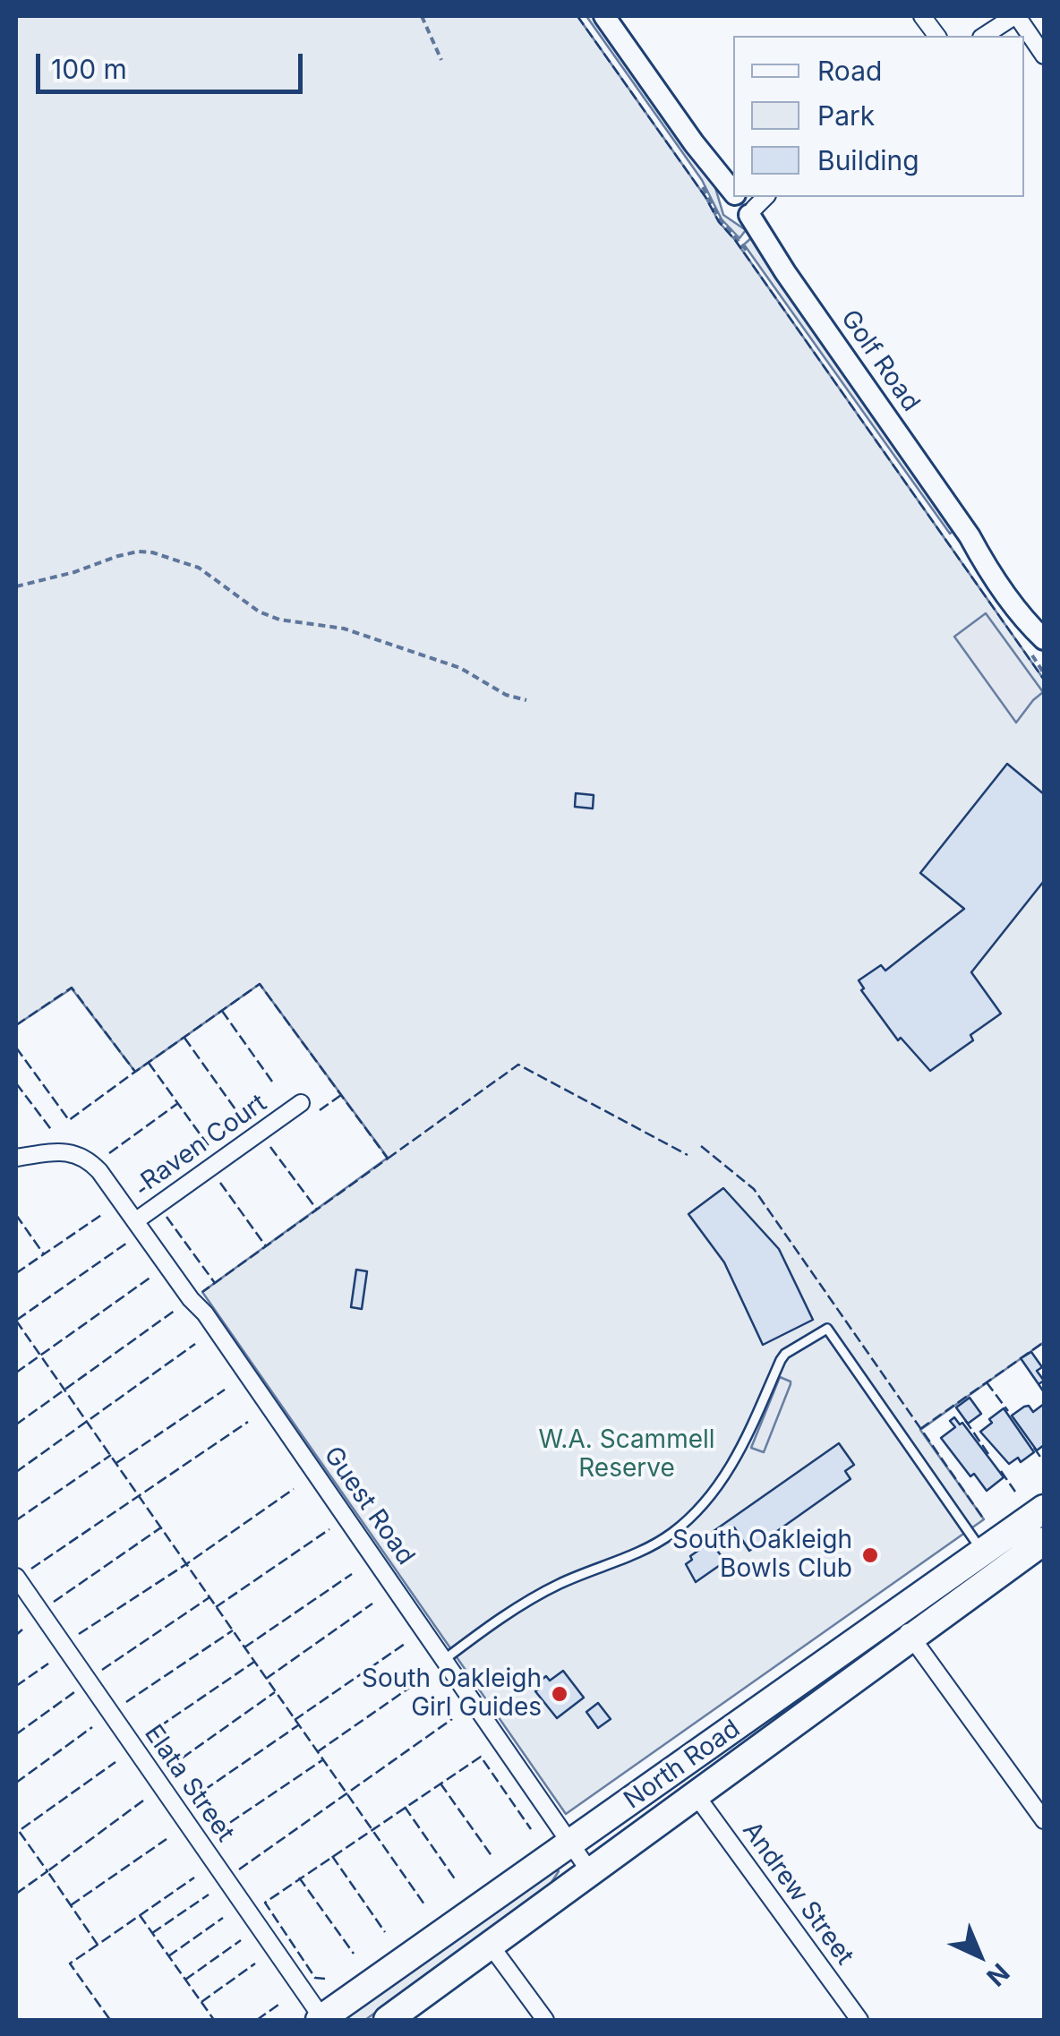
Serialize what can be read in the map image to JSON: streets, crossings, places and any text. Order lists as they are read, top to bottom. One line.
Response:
{"streets":{"highway":["North Road"],"street":["Golf Road","Raven Court","Guest Road","Elata Street","Andrew Street"]},"crossings":[["Raven Court","Guest Road"],["Guest Road","North Road"],["North Road","Elata Street"],["North Road","Andrew Street"]],"parks":["W.A. Scammell Reserve"],"places":["South Oakleigh Bowls Club","South Oakleigh Girl Guides"],"legend":["Road","Park","Building"],"scale_bar":"100 m","north":"bottom right"}
